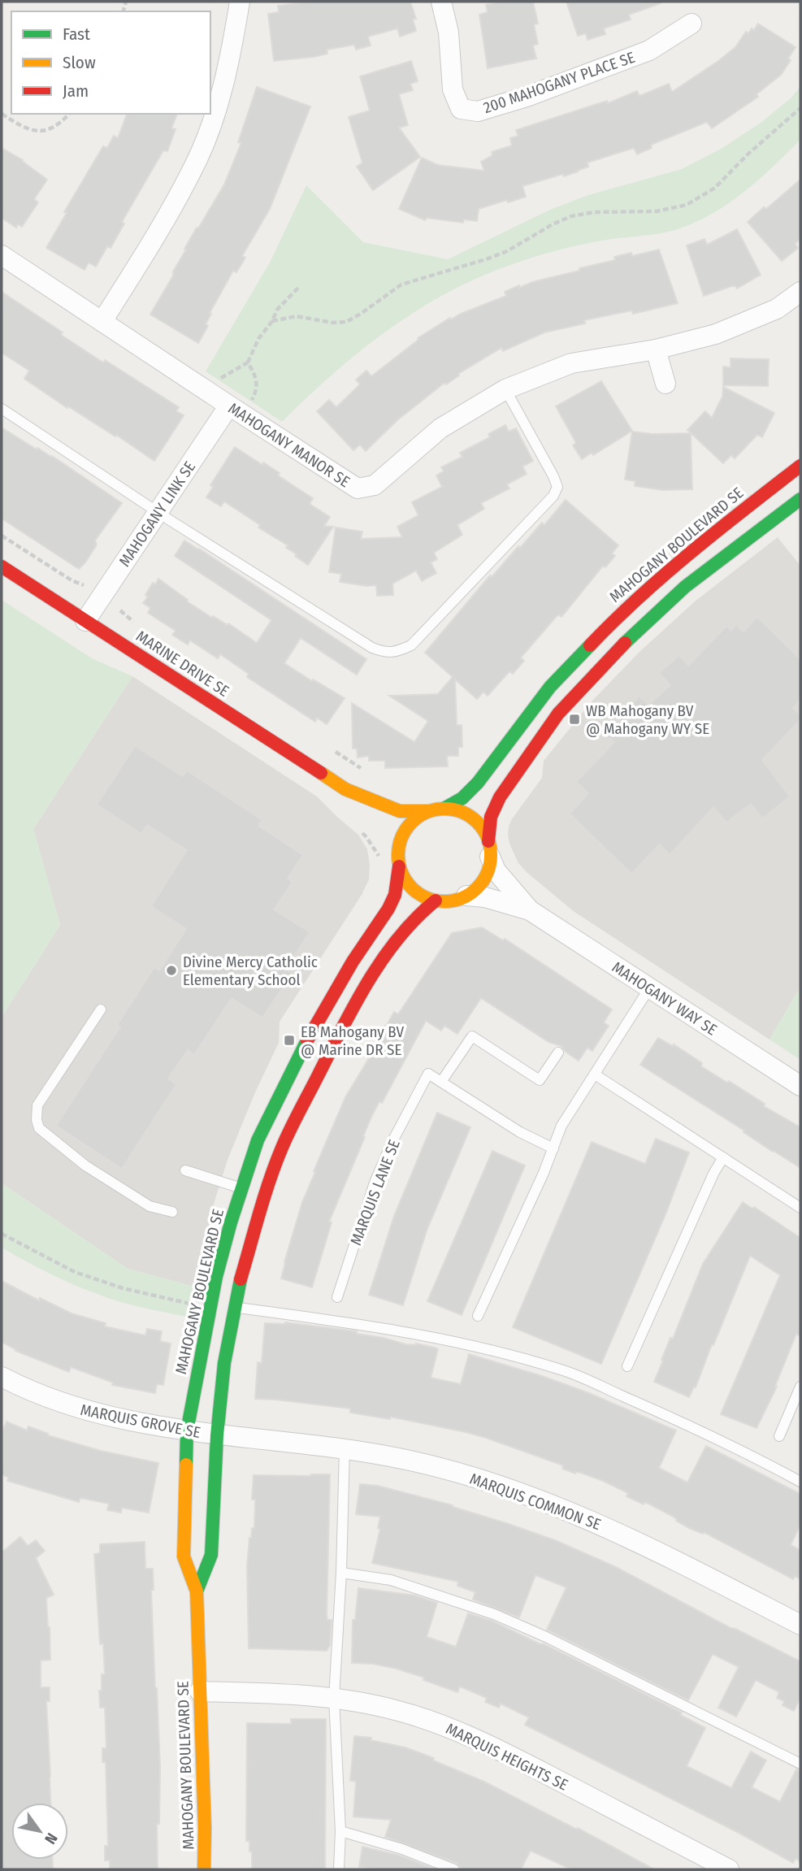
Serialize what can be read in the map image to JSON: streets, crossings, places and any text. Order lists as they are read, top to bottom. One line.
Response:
{"streets":{"street":["200 MAHOGANY PLACE SE","MAHOGANY MANOR SE","MAHOGANY LINK SE","MAHOGANY BOULEVARD SE","MARINE DRIVE SE","MAHOGANY WAY SE","MARQUIS GROVE SE","MARQUIS COMMON SE","MARQUIS HEIGHTS SE"],"lane":["MARQUIS LANE SE"]},"crossings":[["MAHOGANY MANOR SE","MAHOGANY LINK SE"],["MAHOGANY LINK SE","MARINE DRIVE SE"],["MAHOGANY BOULEVARD SE","MARINE DRIVE SE"],["MAHOGANY BOULEVARD SE","MAHOGANY WAY SE"],["MAHOGANY BOULEVARD SE","MARQUIS GROVE SE"],["MAHOGANY BOULEVARD SE","MARQUIS COMMON SE"],["MAHOGANY BOULEVARD SE","MARQUIS HEIGHTS SE"],["MARINE DRIVE SE","MAHOGANY WAY SE"],["MARQUIS GROVE SE","MARQUIS COMMON SE"]],"places":{"transit":["WB Mahogany BV @ Mahogany WY SE","EB Mahogany BV @ Marine DR SE"],"other":["Divine Mercy Catholic Elementary School"]},"legend":["Fast","Slow","Jam"],"north":"bottom right"}
